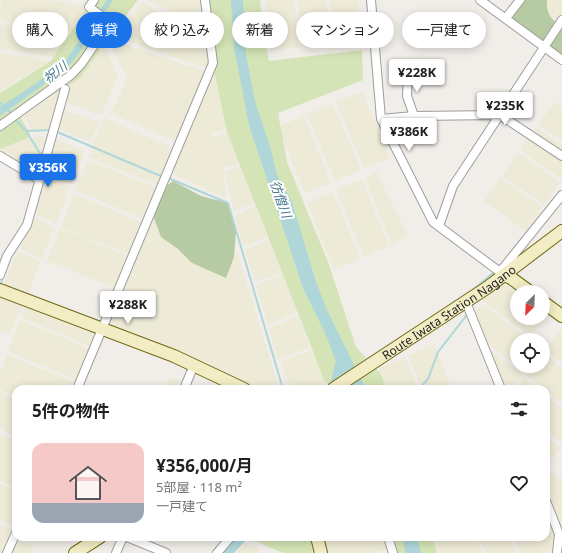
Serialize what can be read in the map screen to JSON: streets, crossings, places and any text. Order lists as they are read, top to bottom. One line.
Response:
{"streets":{"street":["Route Iwata Station Nagano"]},"water":["祝川","彷僧川"],"north":"bottom left","page":{"chip":["購入","賃貸","絞り込み","新着","マンション","一戸建て"],"price":["¥228K","¥235K","¥386K","¥356K","¥288K"],"heading":"5件の物件","list":[{"name":"¥356,000/月","note":"5部屋 · 118 m² · 一戸建て"}]}}
